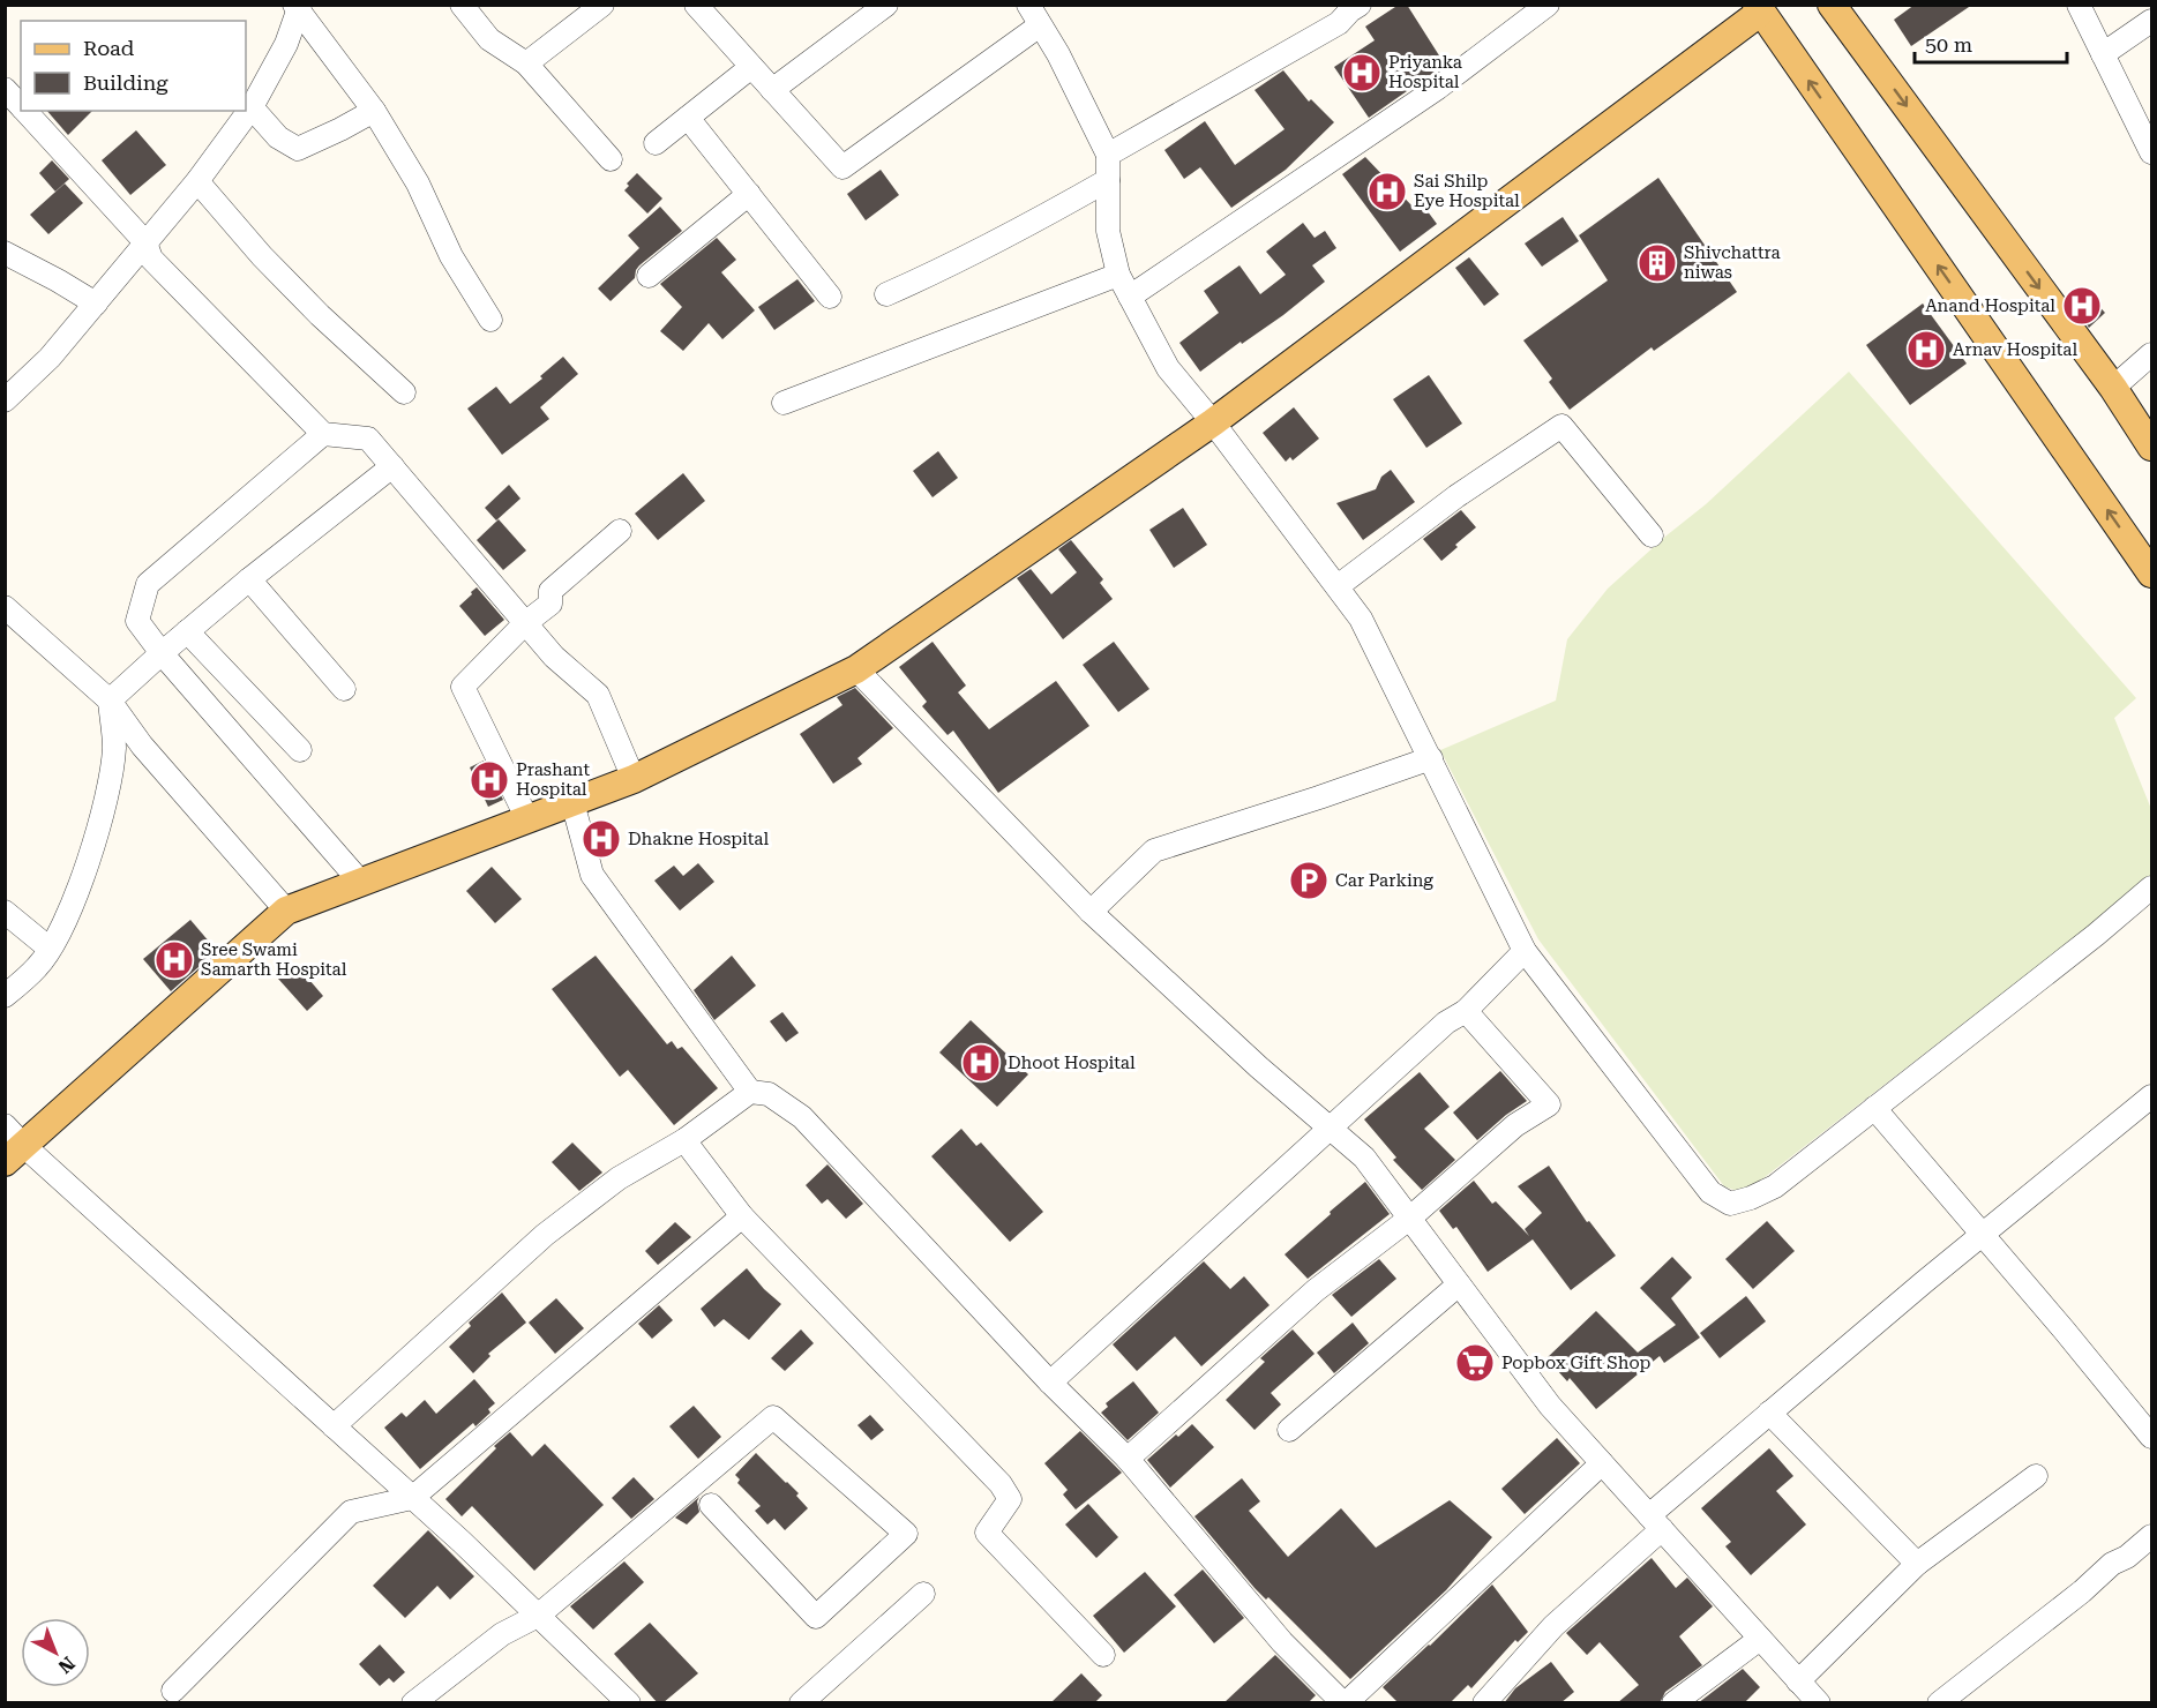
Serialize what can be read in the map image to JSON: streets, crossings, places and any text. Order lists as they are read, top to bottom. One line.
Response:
{"places":{"hospital":["Priyanka Hospital","Sai Shilp Eye Hospital","Anand Hospital","Arnav Hospital","Prashant Hospital","Dhakne Hospital","Sree Swami Samarth Hospital","Dhoot Hospital"],"building":["Shivchattra niwas"],"parking":["Car Parking"],"supermarket":["Popbox Gift Shop"]},"legend":["Road","Building"],"scale_bar":"50 m","north":"bottom right"}
